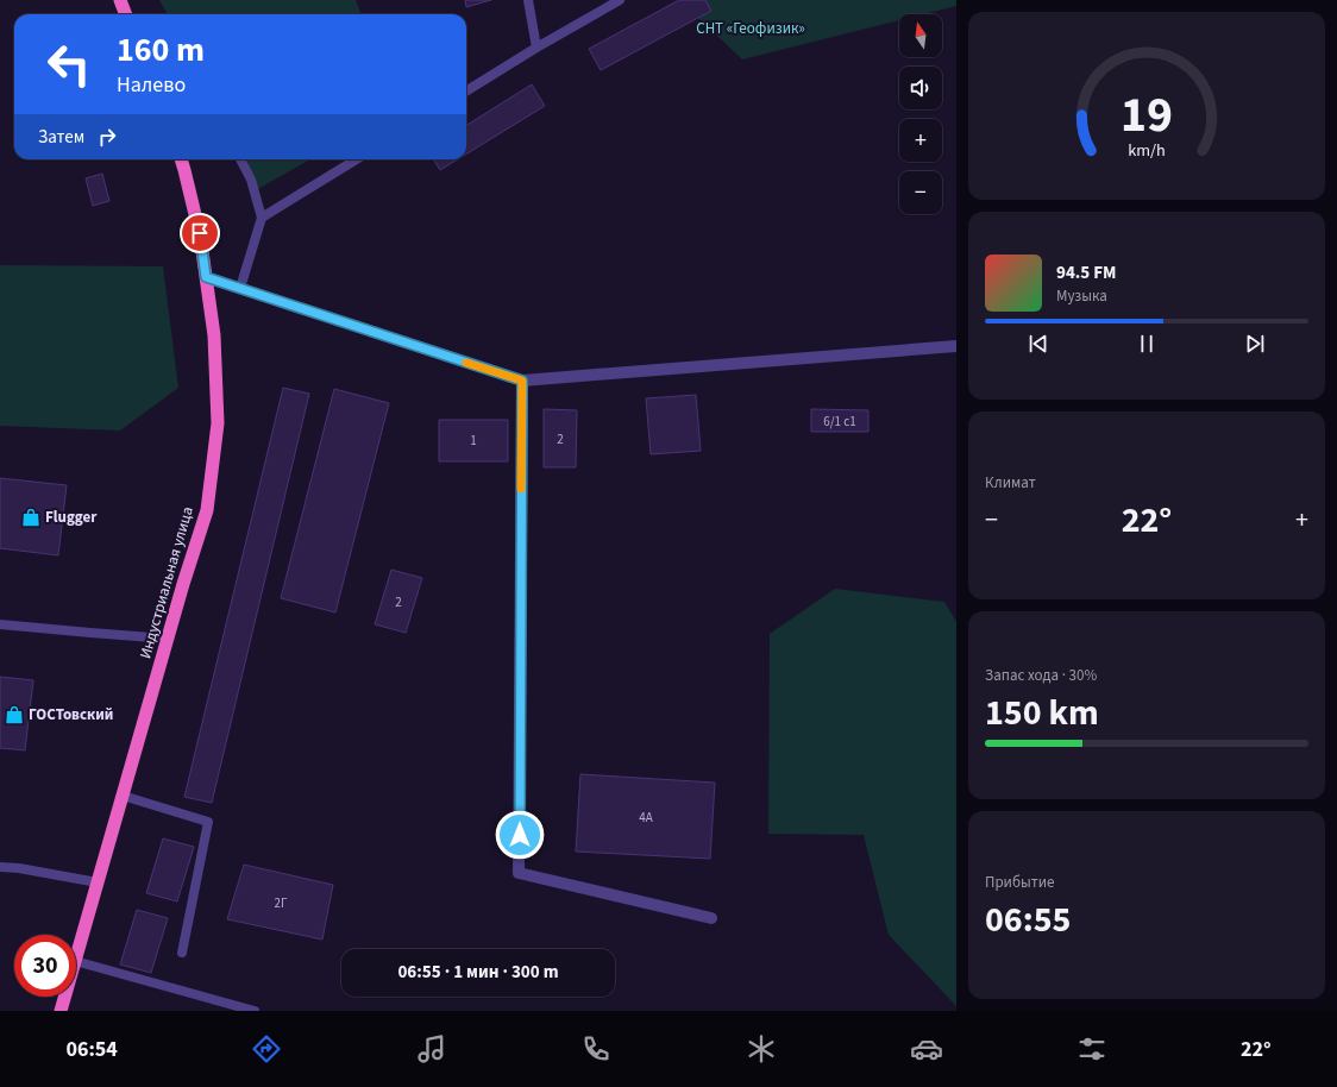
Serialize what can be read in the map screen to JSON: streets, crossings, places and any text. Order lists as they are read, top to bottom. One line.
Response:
{"streets":{"highway":["Индустриальная улица"]},"parks":["СНТ «Геофизик»"],"places":{"shop":["Flugger","ГОСТовский"]},"house_numbers":["6/1 с1","2","1","2","4А","2Г"],"north":"top","page":{"map_buttons":["+","−"],"turn":["160 m","Налево"],"then":"Затем","song":["94.5 FM","Музыка"],"tile":["Климат",["Запас хода · 30%","150 km"],["Прибытие","06:55"]],"heat":["−","22°","+"],"limit":"30","trip":"06:55 · 1 мин · 300 m","tabs":["06:54","22°"],"gauge":["19","km/h"]}}
